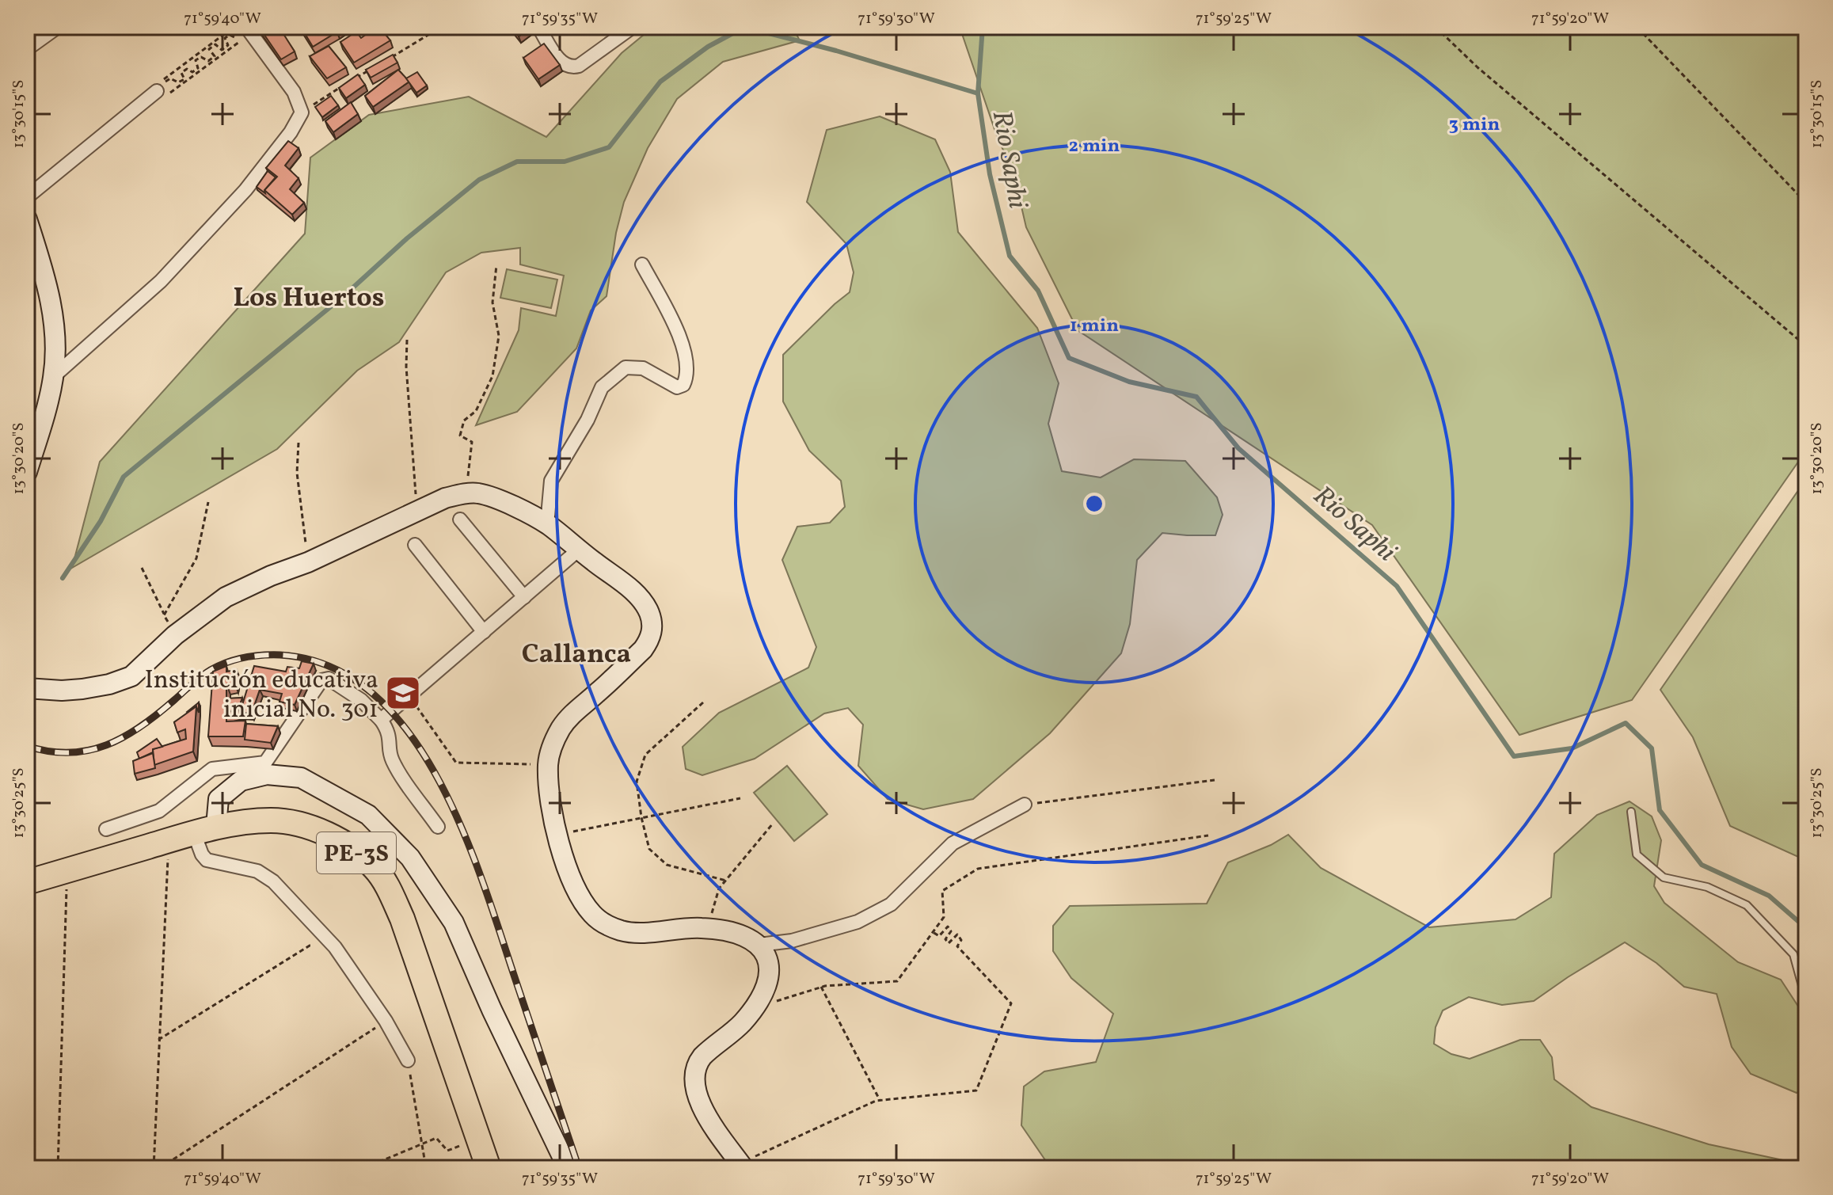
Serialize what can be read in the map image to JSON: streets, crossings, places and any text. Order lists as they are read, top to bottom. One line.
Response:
{"streets":{"highway":["PE-3S"]},"districts":["Los Huertos","Callanca"],"water":["Rio Saphi"],"places":{"school or university":["Institución educativa inicial No. 301"]},"coordinates":["71°59'40\"W","71°59'35\"W","71°59'30\"W","71°59'25\"W","71°59'20\"W","13°30'15\"S","13°30'20\"S","13°30'25\"S"],"rings":["3 min","2 min","1 min"]}
